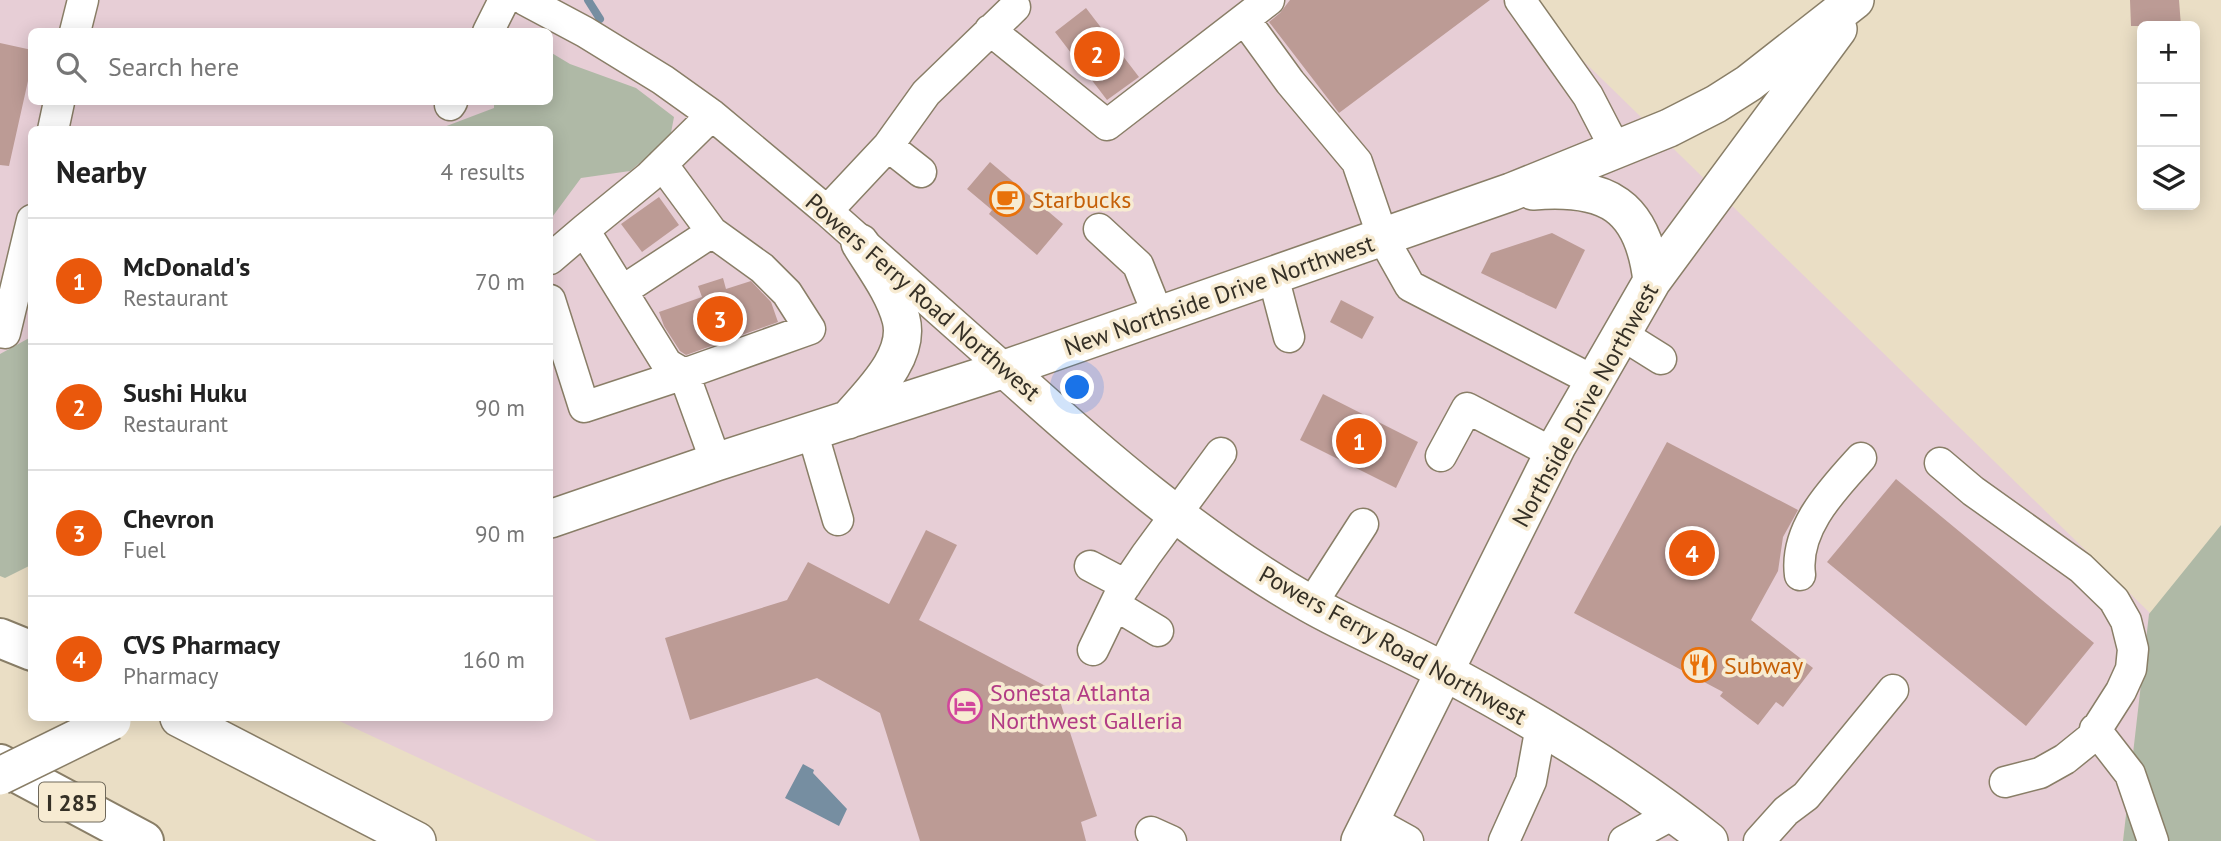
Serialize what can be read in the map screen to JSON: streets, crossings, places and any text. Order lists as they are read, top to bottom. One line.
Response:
{"streets":{"highway":["I 285"],"main road":["New Northside Drive Northwest","Powers Ferry Road Northwest","Northside Drive Northwest"]},"crossings":[["New Northside Drive Northwest","Powers Ferry Road Northwest"],["New Northside Drive Northwest","Northside Drive Northwest"],["Powers Ferry Road Northwest","Northside Drive Northwest"]],"places":{"cafe":["Starbucks"],"restaurant":["Subway"],"hotel":["Sonesta Atlanta Northwest Galleria"]},"page":{"map_buttons":["+","−"],"pins":["2","3","1","4"],"search":"Search here","heading":["Nearby","4 results"],"list":[{"mark":"1","name":"McDonald's","note":"Restaurant","value":"70 m"},{"mark":"2","name":"Sushi Huku","note":"Restaurant","value":"90 m"},{"mark":"3","name":"Chevron","note":"Fuel","value":"90 m"},{"mark":"4","name":"CVS Pharmacy","note":"Pharmacy","value":"160 m"}]}}
